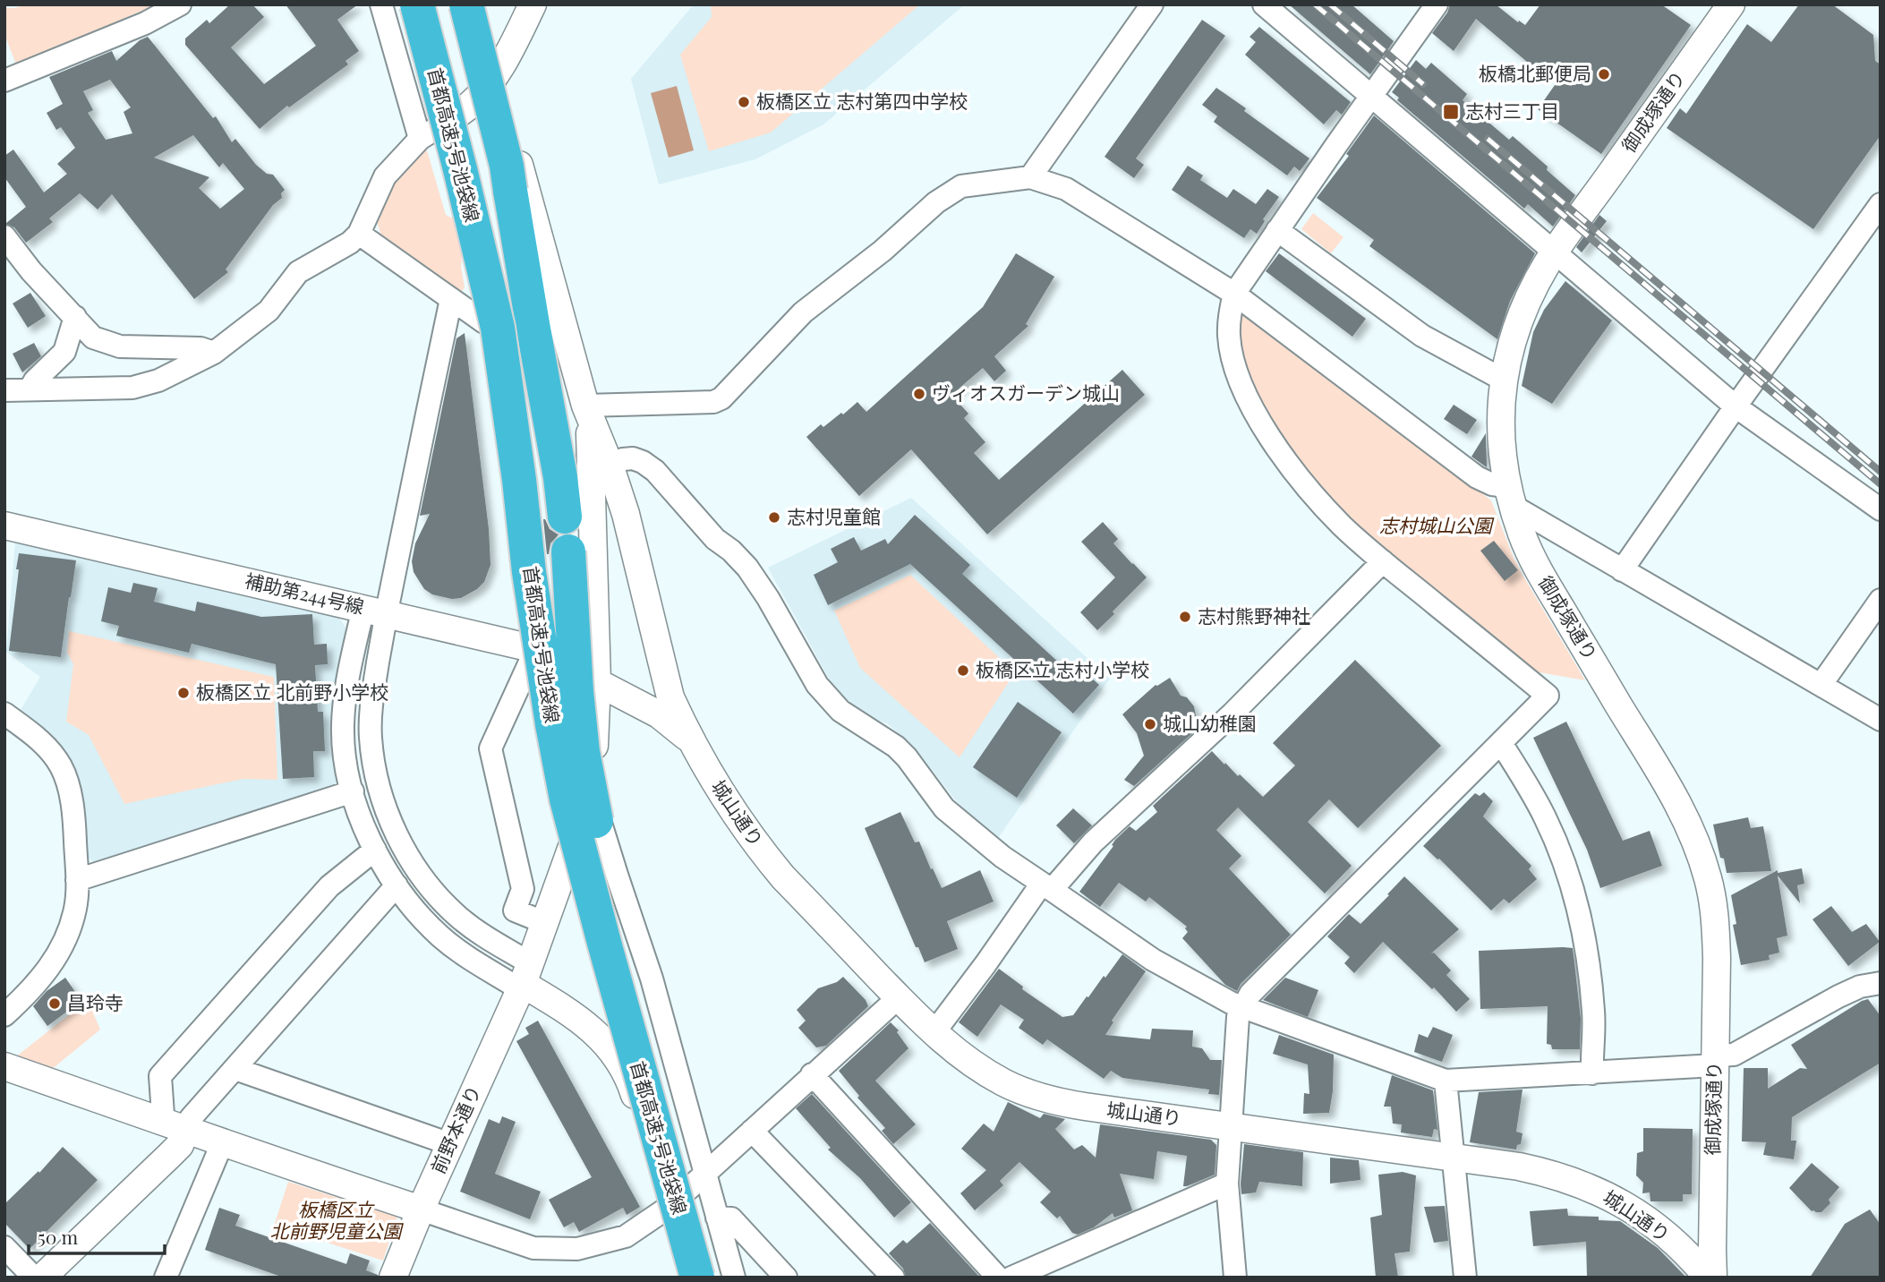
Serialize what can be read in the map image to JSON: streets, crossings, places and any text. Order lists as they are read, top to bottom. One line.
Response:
{"streets":{"highway":["首都高速5号池袋線"],"street":["御成塚通り","補助第244号線","城山通り","前野本通り"]},"crossings":[["補助第244号線","城山通り"],["補助第244号線","前野本通り"]],"parks":["志村城山公園","板橋区立 北前野児童公園"],"places":{"other":["板橋北郵便局","板橋区立 志村第四中学校","ヴィオスガーデン城山","志村児童館","志村熊野神社","板橋区立 志村小学校","板橋区立 北前野小学校","城山幼稚園","昌玲寺"],"transit":["志村三丁目"]},"scale_bar":"50 m"}
